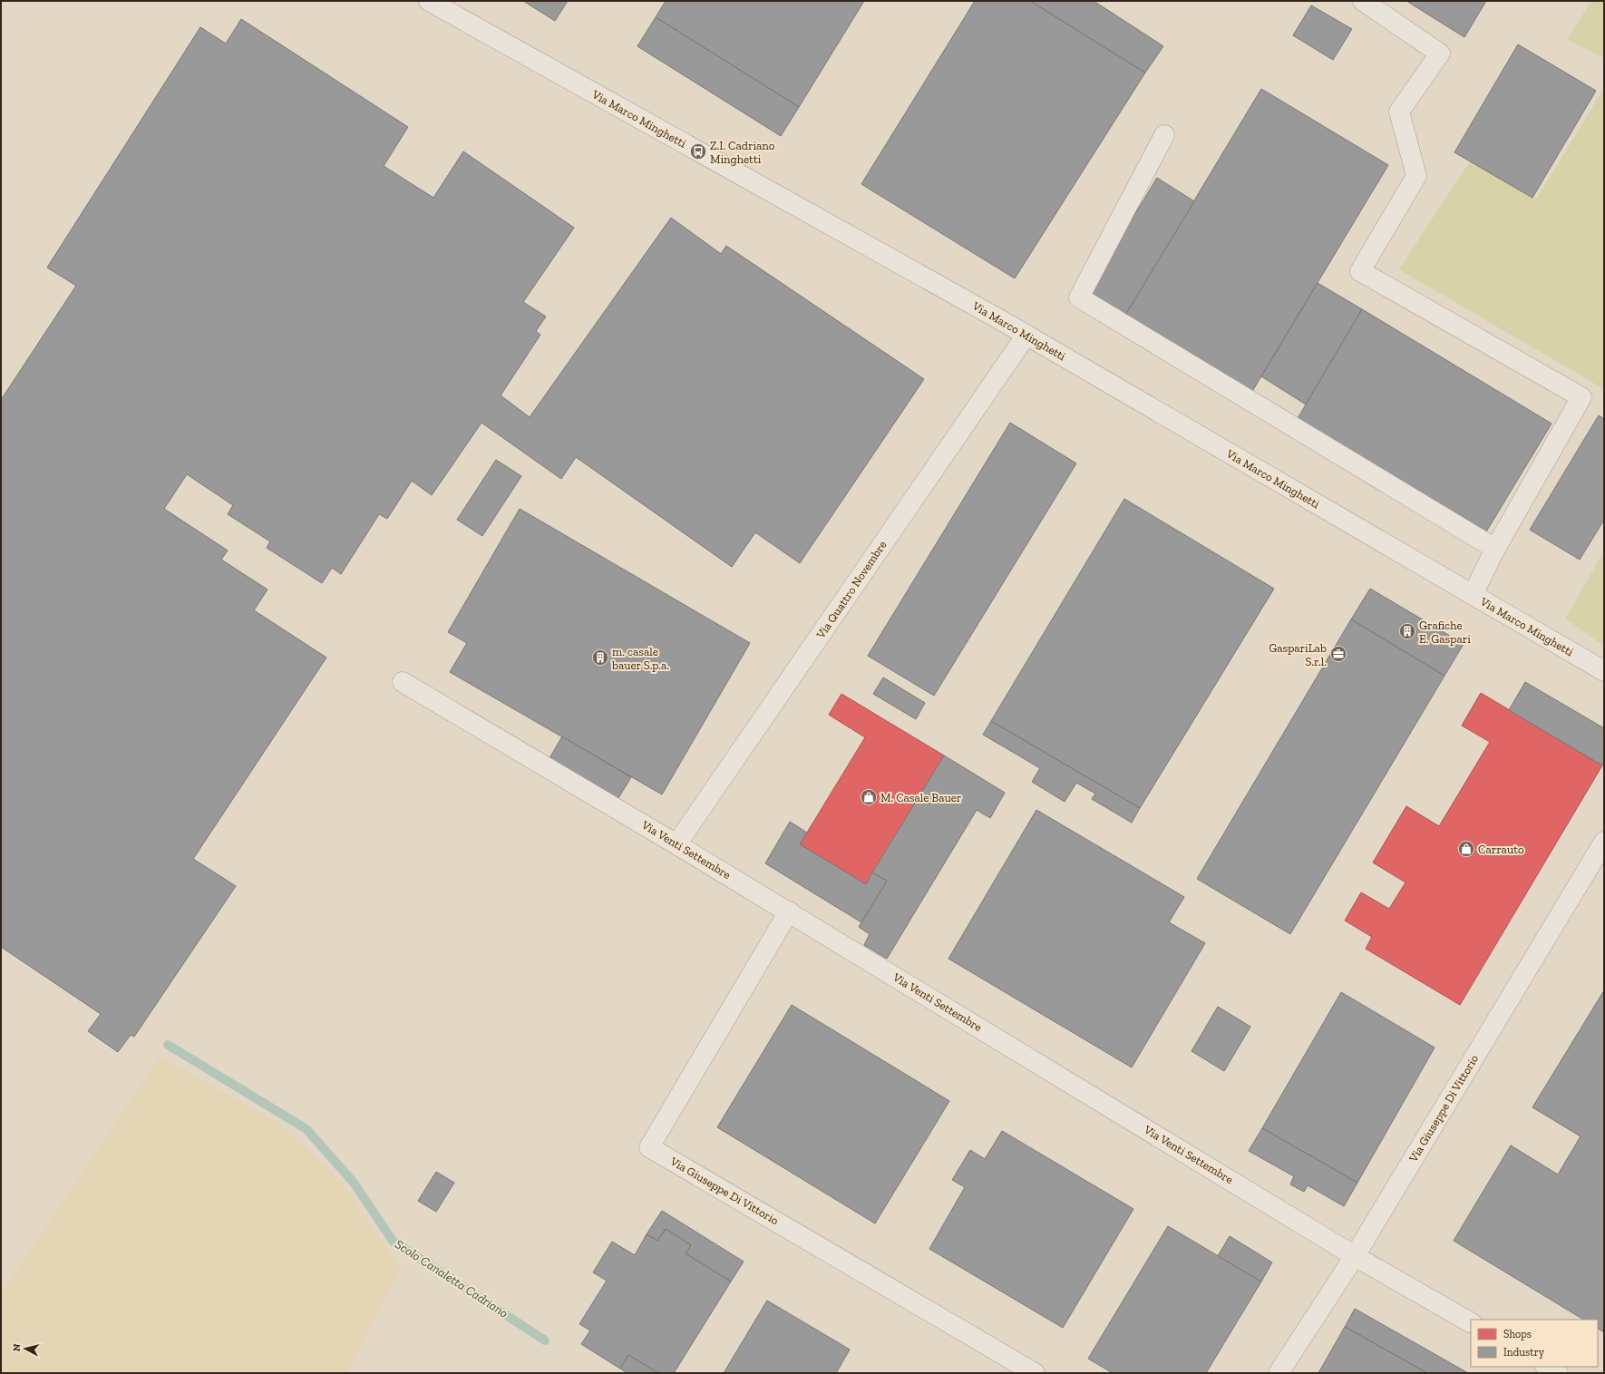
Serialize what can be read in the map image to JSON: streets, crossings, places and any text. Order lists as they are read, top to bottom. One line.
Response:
{"streets":{"street":["Via Marco Minghetti","Via Quattro Novembre","Via Venti Settembre","Via Giuseppe Di Vittorio"]},"crossings":[["Via Marco Minghetti","Via Quattro Novembre"],["Via Quattro Novembre","Via Venti Settembre"],["Via Venti Settembre","Via Giuseppe Di Vittorio"]],"water":["Scolo Canaletta Cadriano"],"places":{"bus stop":["Z.I. Cadriano Minghetti"],"building":["Grafiche E. Gaspari","m. casale bauer S.p.a."],"office":["GaspariLab S.r.l."],"shop":["M. Casale Bauer","Carrauto"]},"legend":["Shops","Industry"],"north":"left"}
